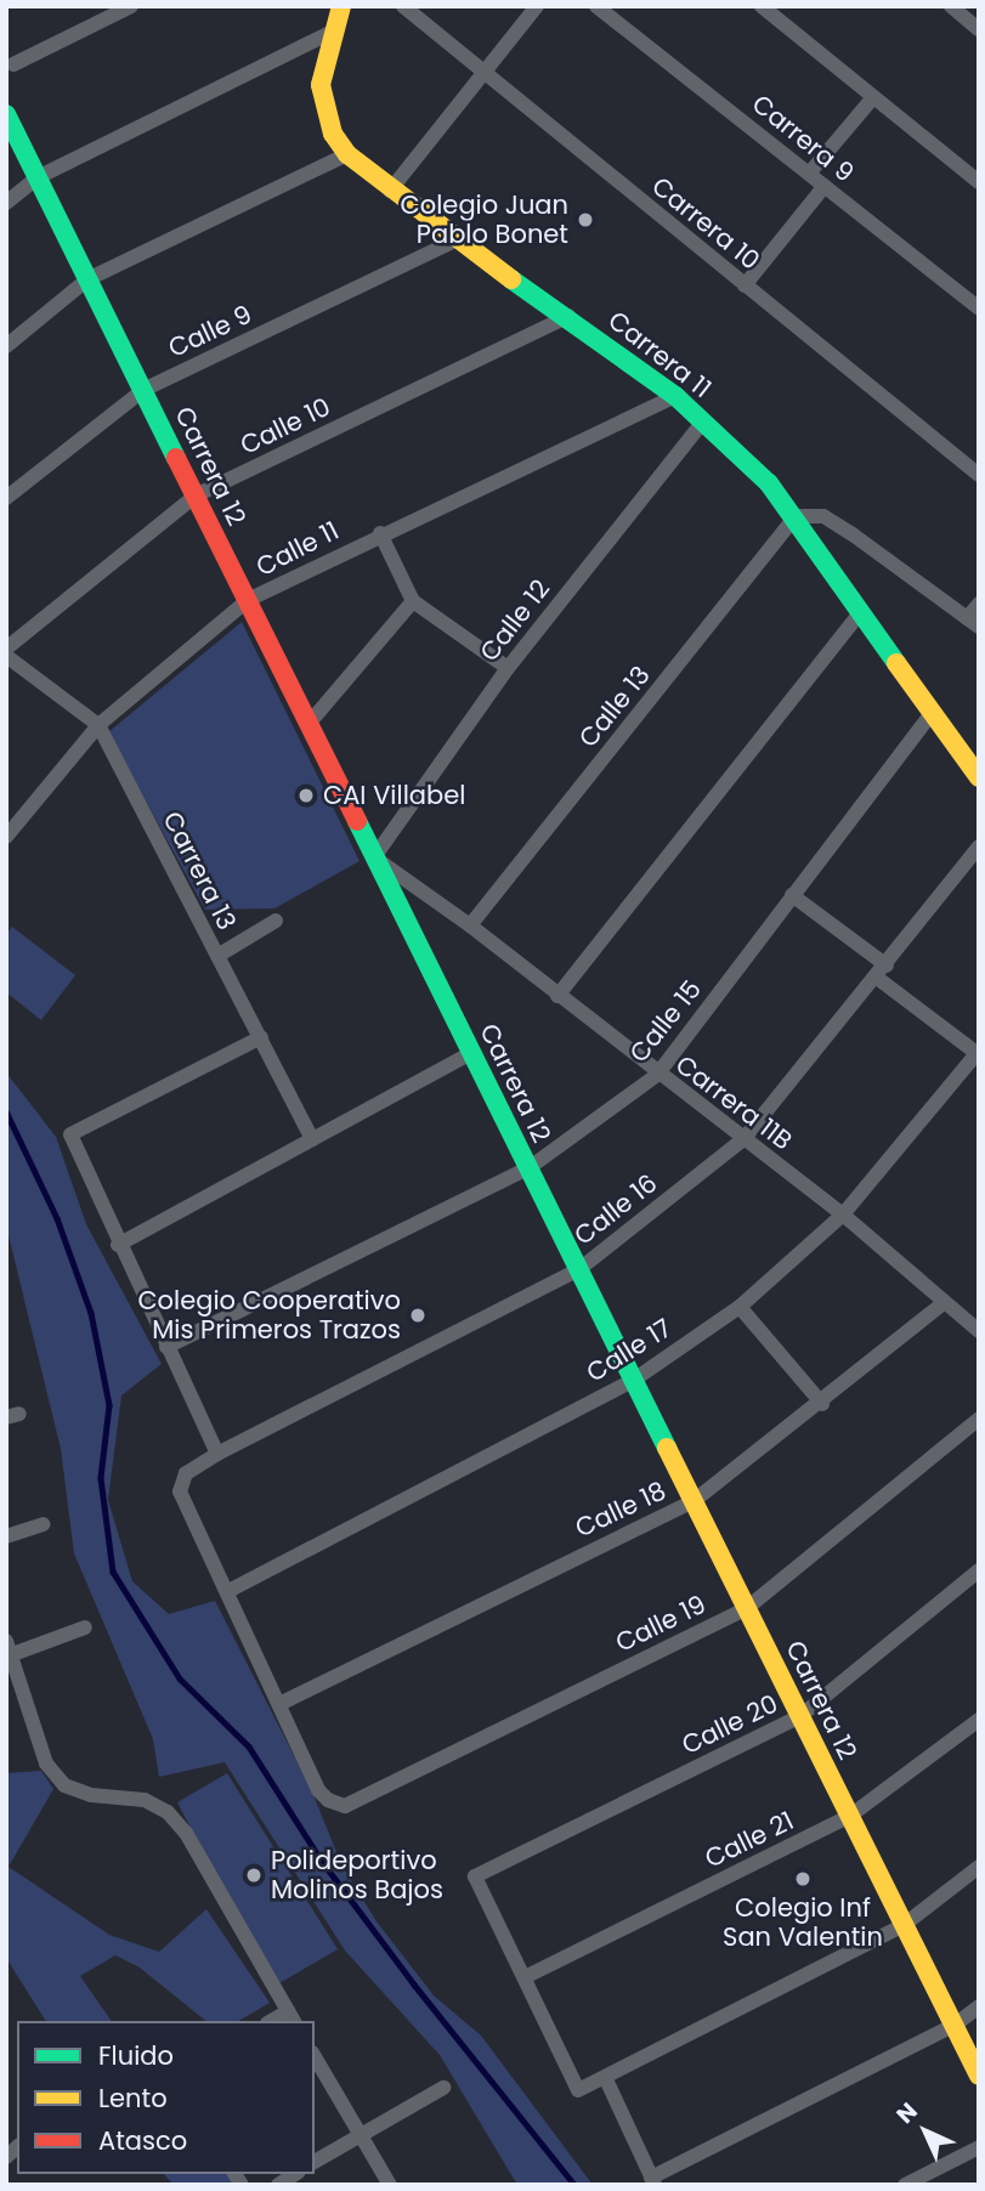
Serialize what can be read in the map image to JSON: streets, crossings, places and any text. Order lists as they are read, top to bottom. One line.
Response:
{"streets":{"street":["Carrera 9","Carrera 10","Calle 9","Carrera 11","Calle 10","Carrera 12","Calle 11","Calle 12","Calle 13","Carrera 13","Calle 15","Carrera 11B","Calle 16","Calle 17","Calle 18","Calle 19","Calle 20","Calle 21"]},"crossings":[["Calle 9","Carrera 11"],["Calle 9","Carrera 12"],["Carrera 11","Calle 10"],["Carrera 11","Calle 11"],["Carrera 11","Calle 12"],["Carrera 11","Calle 13"],["Carrera 11","Calle 15"],["Calle 10","Carrera 12"],["Carrera 12","Calle 11"],["Carrera 12","Calle 12"],["Carrera 12","Calle 15"],["Carrera 12","Carrera 11B"],["Carrera 12","Calle 16"],["Carrera 12","Calle 17"],["Carrera 12","Calle 18"],["Carrera 12","Calle 19"],["Carrera 12","Calle 20"],["Carrera 12","Calle 21"],["Calle 11","Carrera 13"],["Calle 12","Carrera 11B"],["Calle 13","Carrera 11B"],["Calle 15","Carrera 11B"],["Carrera 11B","Calle 16"],["Carrera 11B","Calle 17"],["Carrera 11B","Calle 18"],["Calle 16","Calle 17"],["Calle 18","Calle 19"],["Calle 20","Calle 21"]],"places":["Colegio Juan Pablo Bonet","CAI Villabel","Colegio Cooperativo Mis Primeros Trazos","Polideportivo Molinos Bajos","Colegio Inf San Valentin"],"legend":["Fluido","Lento","Atasco"],"north":"top left"}
